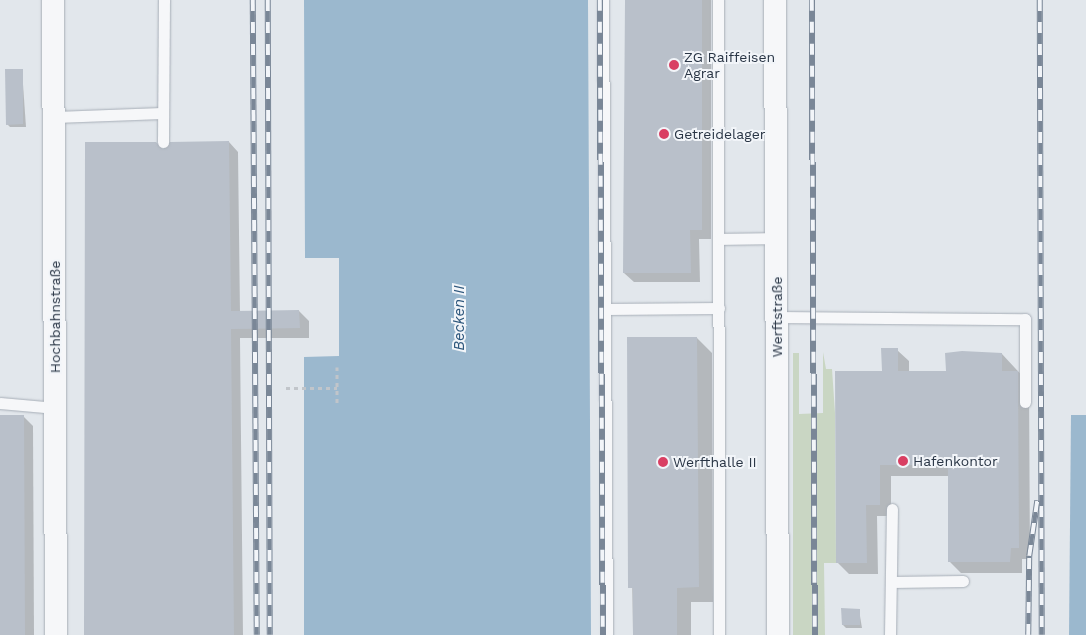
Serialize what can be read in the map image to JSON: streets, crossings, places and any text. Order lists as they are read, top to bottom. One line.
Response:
{"streets":{"street":["Hochbahnstraße","Werftstraße"]},"water":["Becken II"],"places":["ZG Raiffeisen Agrar","Getreidelager","Hafenkontor","Werfthalle II"]}
